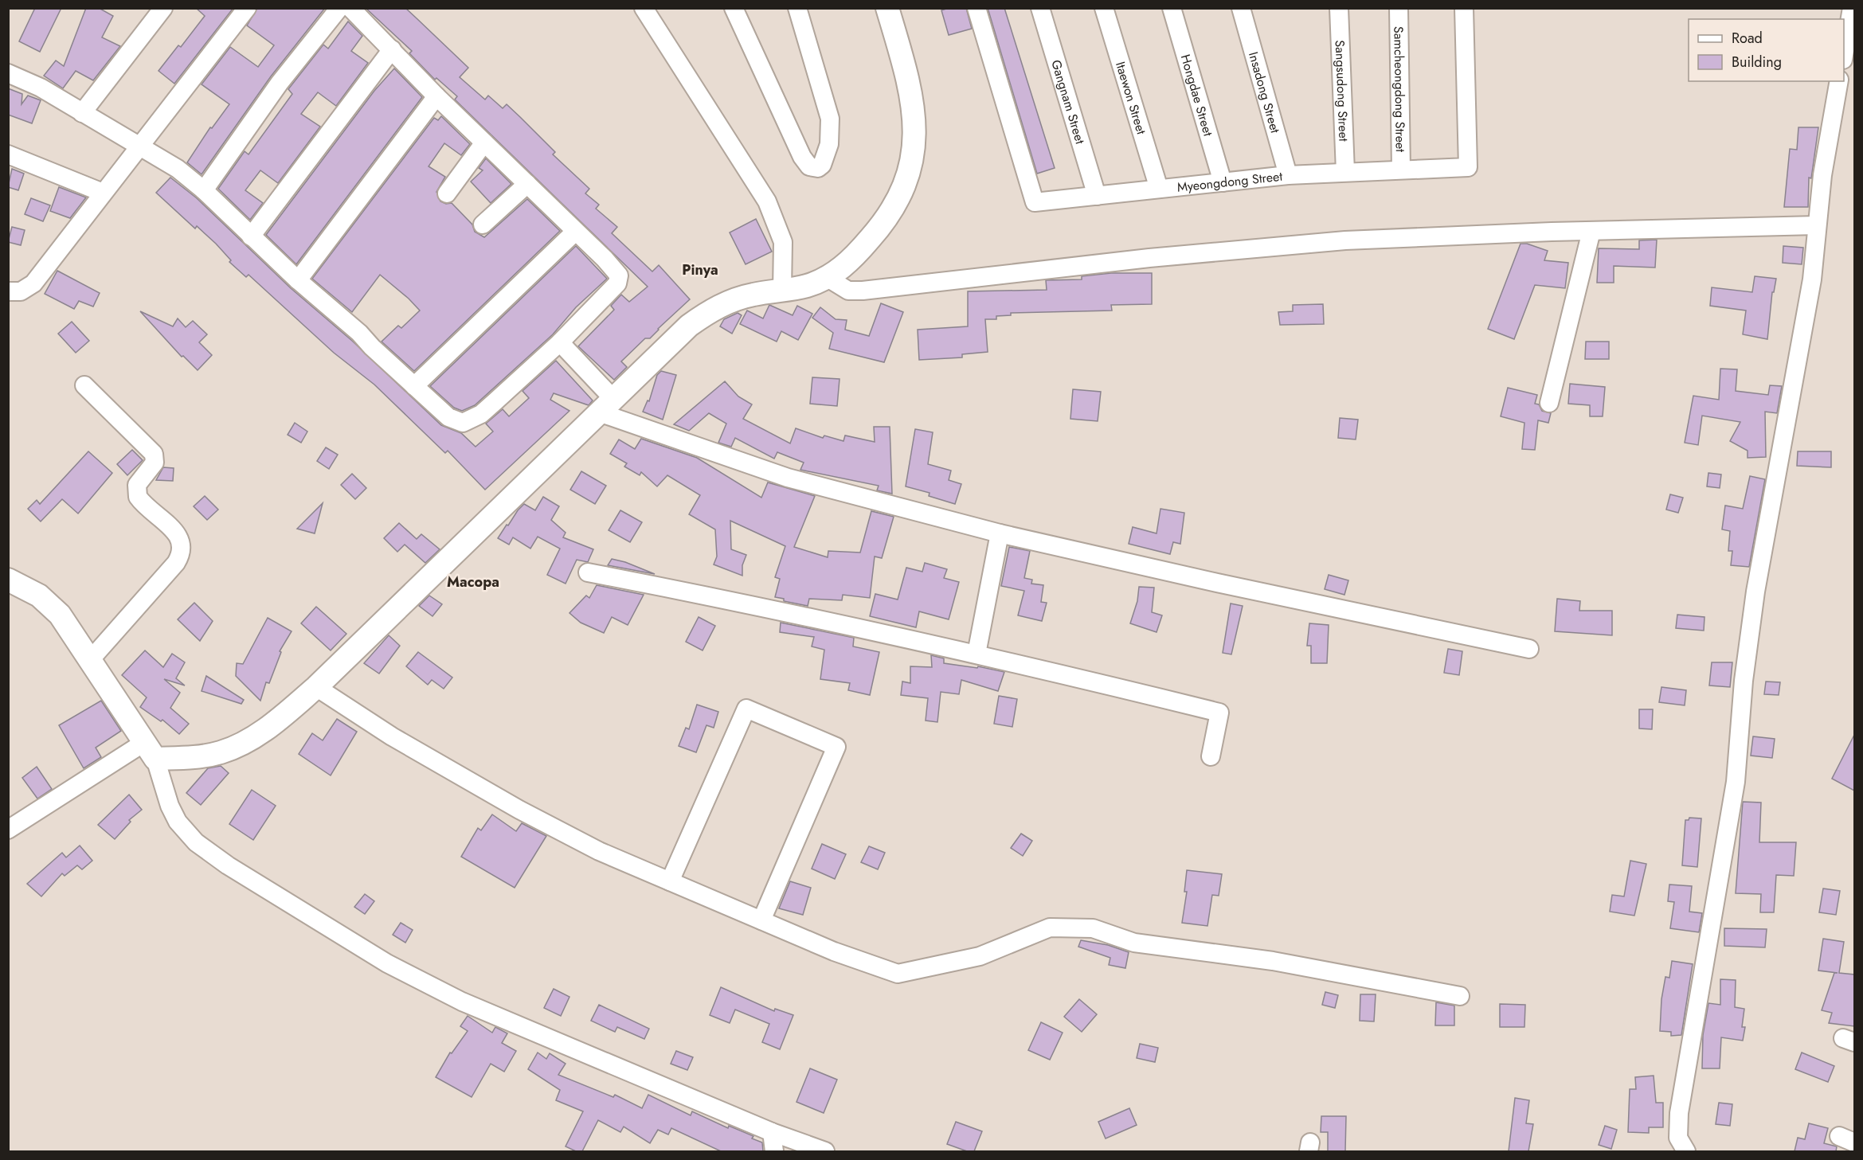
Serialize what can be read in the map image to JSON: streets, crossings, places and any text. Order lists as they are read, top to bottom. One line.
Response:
{"streets":{"street":["Samcheongdong Street","Sangsudong Street","Insadong Street","Hongdae Street","Itaewon Street","Gangnam Street","Myeongdong Street"]},"crossings":[["Samcheongdong Street","Myeongdong Street"],["Sangsudong Street","Myeongdong Street"],["Insadong Street","Myeongdong Street"],["Hongdae Street","Myeongdong Street"],["Itaewon Street","Myeongdong Street"],["Gangnam Street","Myeongdong Street"]],"districts":["Pinya","Macopa"],"legend":["Road","Building"]}
